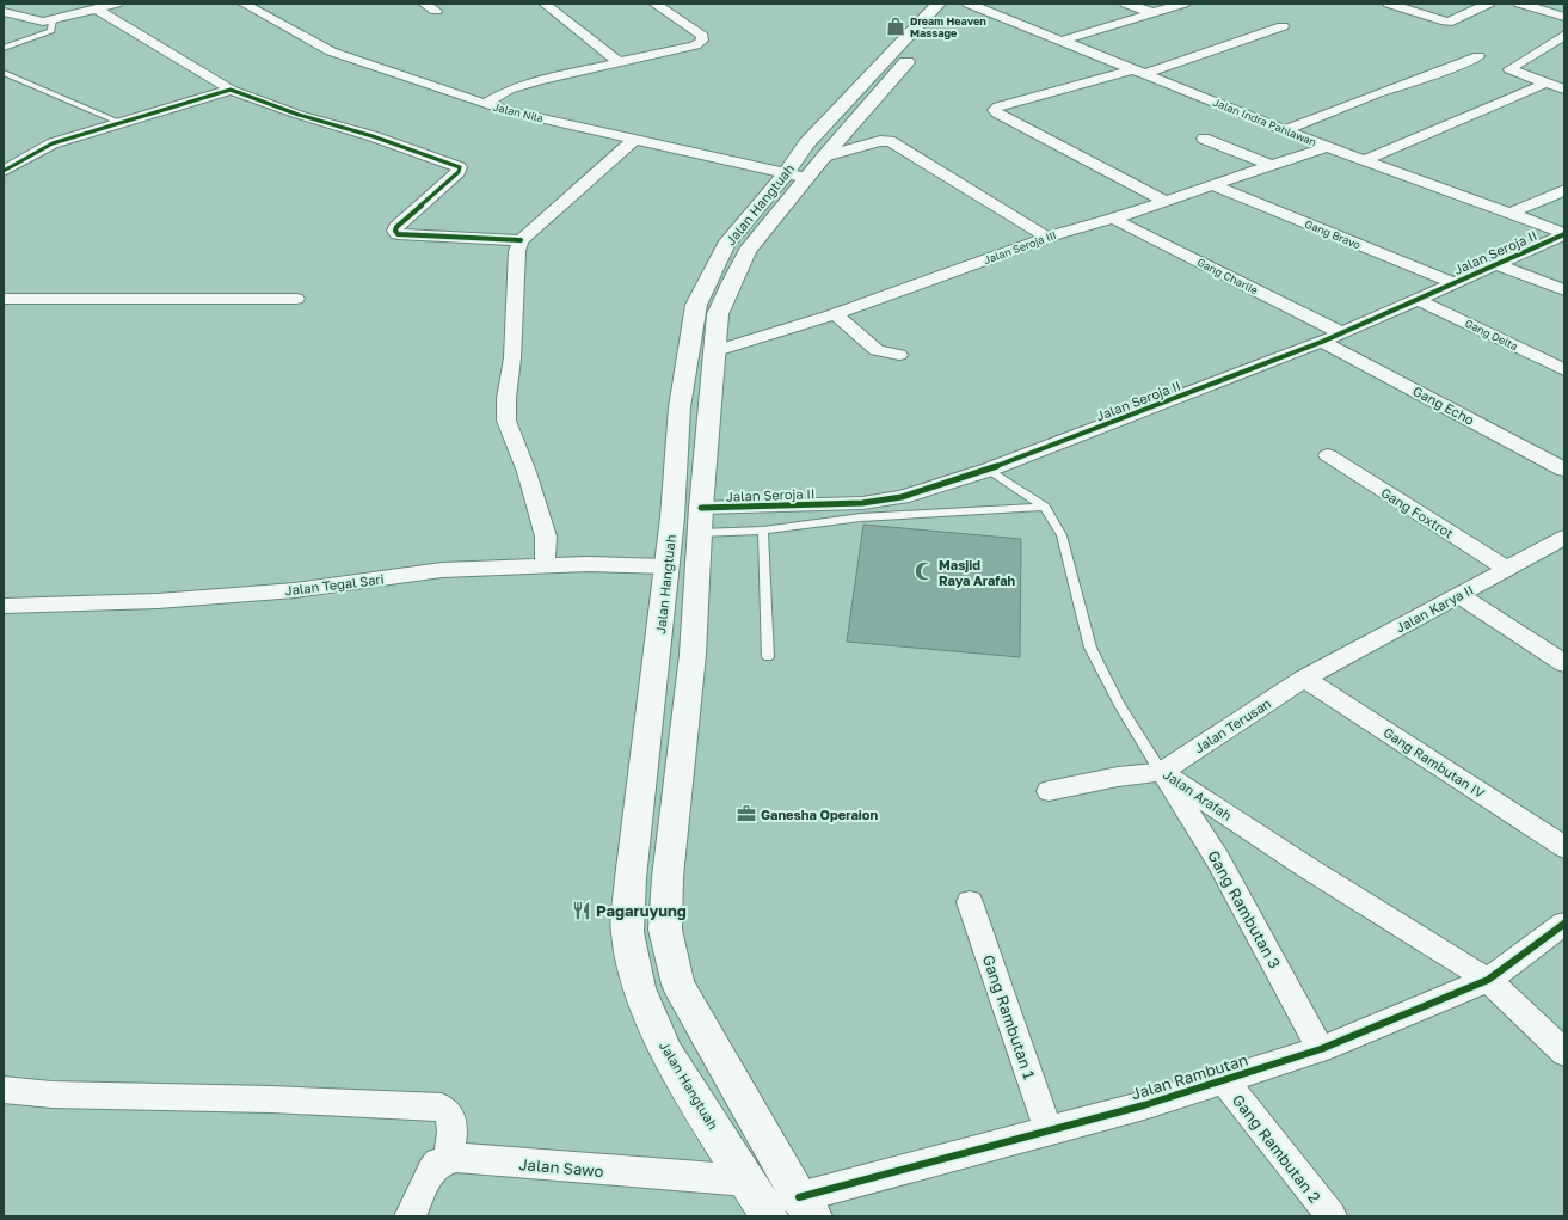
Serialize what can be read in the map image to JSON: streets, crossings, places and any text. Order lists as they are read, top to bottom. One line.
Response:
{"streets":{"highway":["Jalan Hangtuah"],"street":["Jalan Nila","Jalan Indra Pahlawan","Gang Bravo","Jalan Seroja III","Jalan Seroja II","Gang Charlie","Gang Delta","Gang Echo","Gang Foxtrot","Jalan Tegal Sari","Jalan Karya II","Jalan Terusan","Gang Rambutan IV","Jalan Arafah","Gang Rambutan 3","Gang Rambutan 1","Jalan Rambutan","Gang Rambutan 2","Jalan Sawo"]},"crossings":[["Jalan Nila","Jalan Hangtuah"],["Jalan Indra Pahlawan","Jalan Seroja III"],["Jalan Indra Pahlawan","Jalan Seroja II"],["Jalan Hangtuah","Jalan Seroja III"],["Jalan Hangtuah","Jalan Seroja II"],["Jalan Hangtuah","Jalan Tegal Sari"],["Jalan Hangtuah","Jalan Rambutan"],["Jalan Hangtuah","Jalan Sawo"],["Gang Bravo","Jalan Seroja III"],["Gang Bravo","Jalan Seroja II"],["Jalan Seroja III","Gang Charlie"],["Jalan Seroja II","Gang Charlie"],["Jalan Seroja II","Gang Delta"],["Jalan Seroja II","Gang Echo"],["Jalan Seroja II","Jalan Arafah"],["Gang Foxtrot","Jalan Karya II"],["Jalan Karya II","Jalan Terusan"],["Jalan Karya II","Gang Rambutan IV"],["Jalan Terusan","Gang Rambutan IV"],["Jalan Terusan","Jalan Arafah"],["Jalan Terusan","Gang Rambutan 3"],["Jalan Arafah","Gang Rambutan 3"],["Jalan Arafah","Jalan Rambutan"],["Gang Rambutan 3","Jalan Rambutan"],["Gang Rambutan 1","Jalan Rambutan"],["Jalan Rambutan","Gang Rambutan 2"]],"places":{"shop":["Dream Heaven Massage"],"mosque":["Masjid Raya Arafah"],"office":["Ganesha Operaion"],"restaurant":["Pagaruyung"]}}
